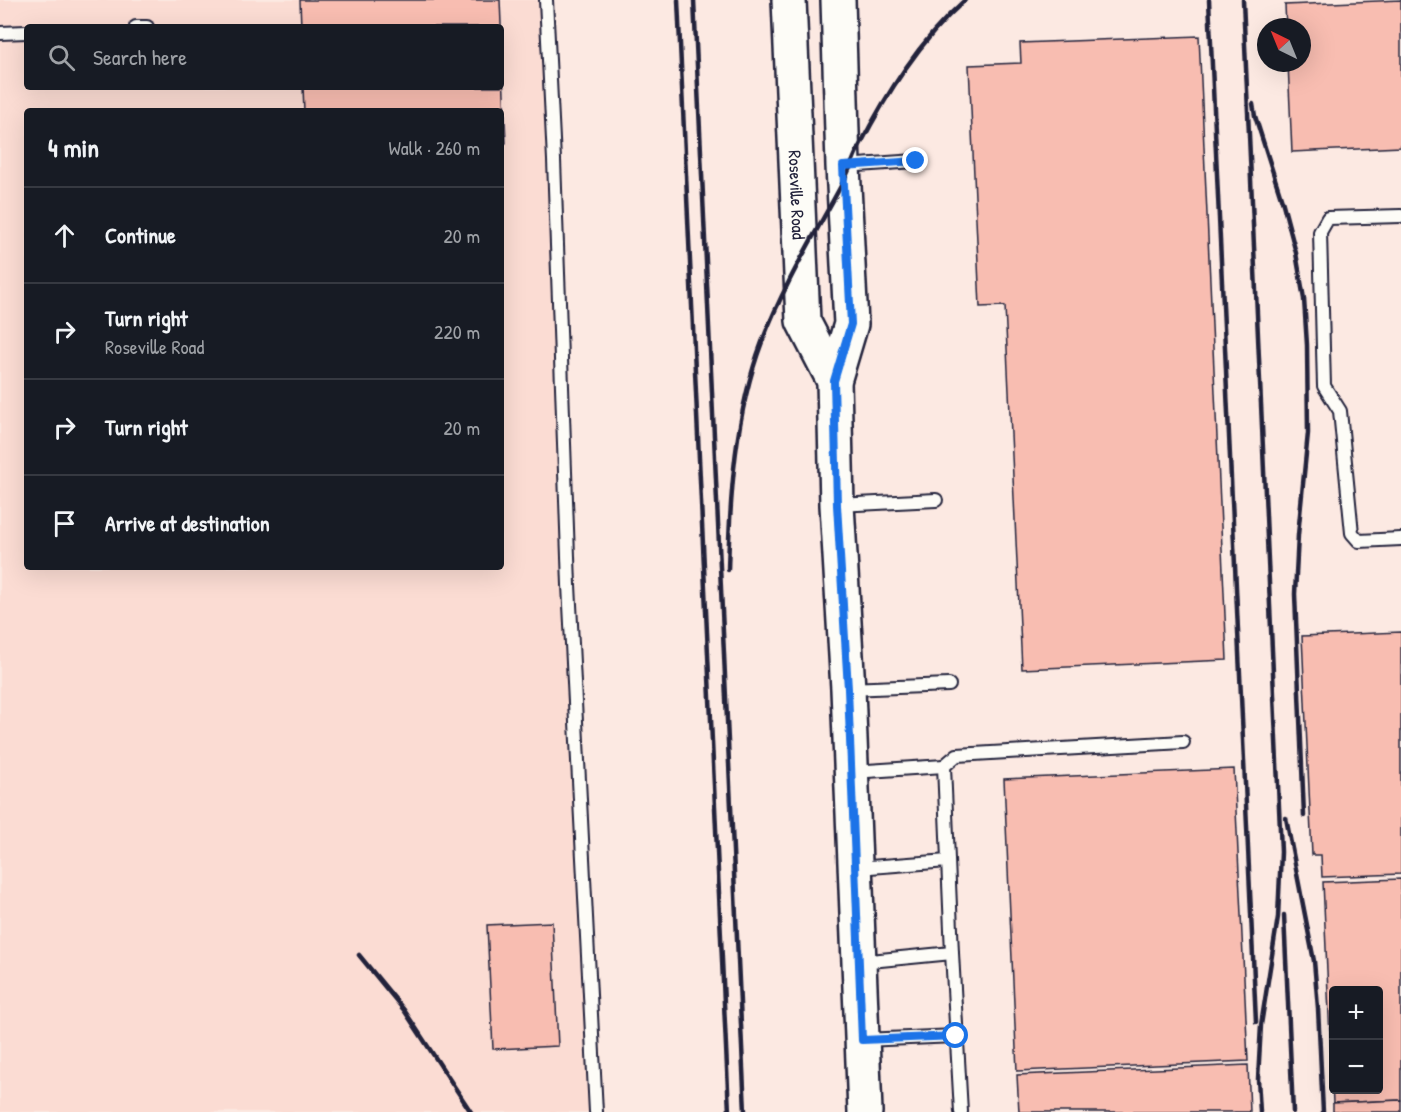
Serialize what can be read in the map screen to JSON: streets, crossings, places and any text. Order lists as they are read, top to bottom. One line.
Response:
{"streets":{"main road":["Roseville Road"]},"north":"top left","page":{"search":"Search here","heading":["4 min","Walk · 260 m"],"list":[["Continue","20 m"],["Turn right","Roseville Road","220 m"],["Turn right","20 m"],"Arrive at destination"],"map_buttons":["+","−"]}}
